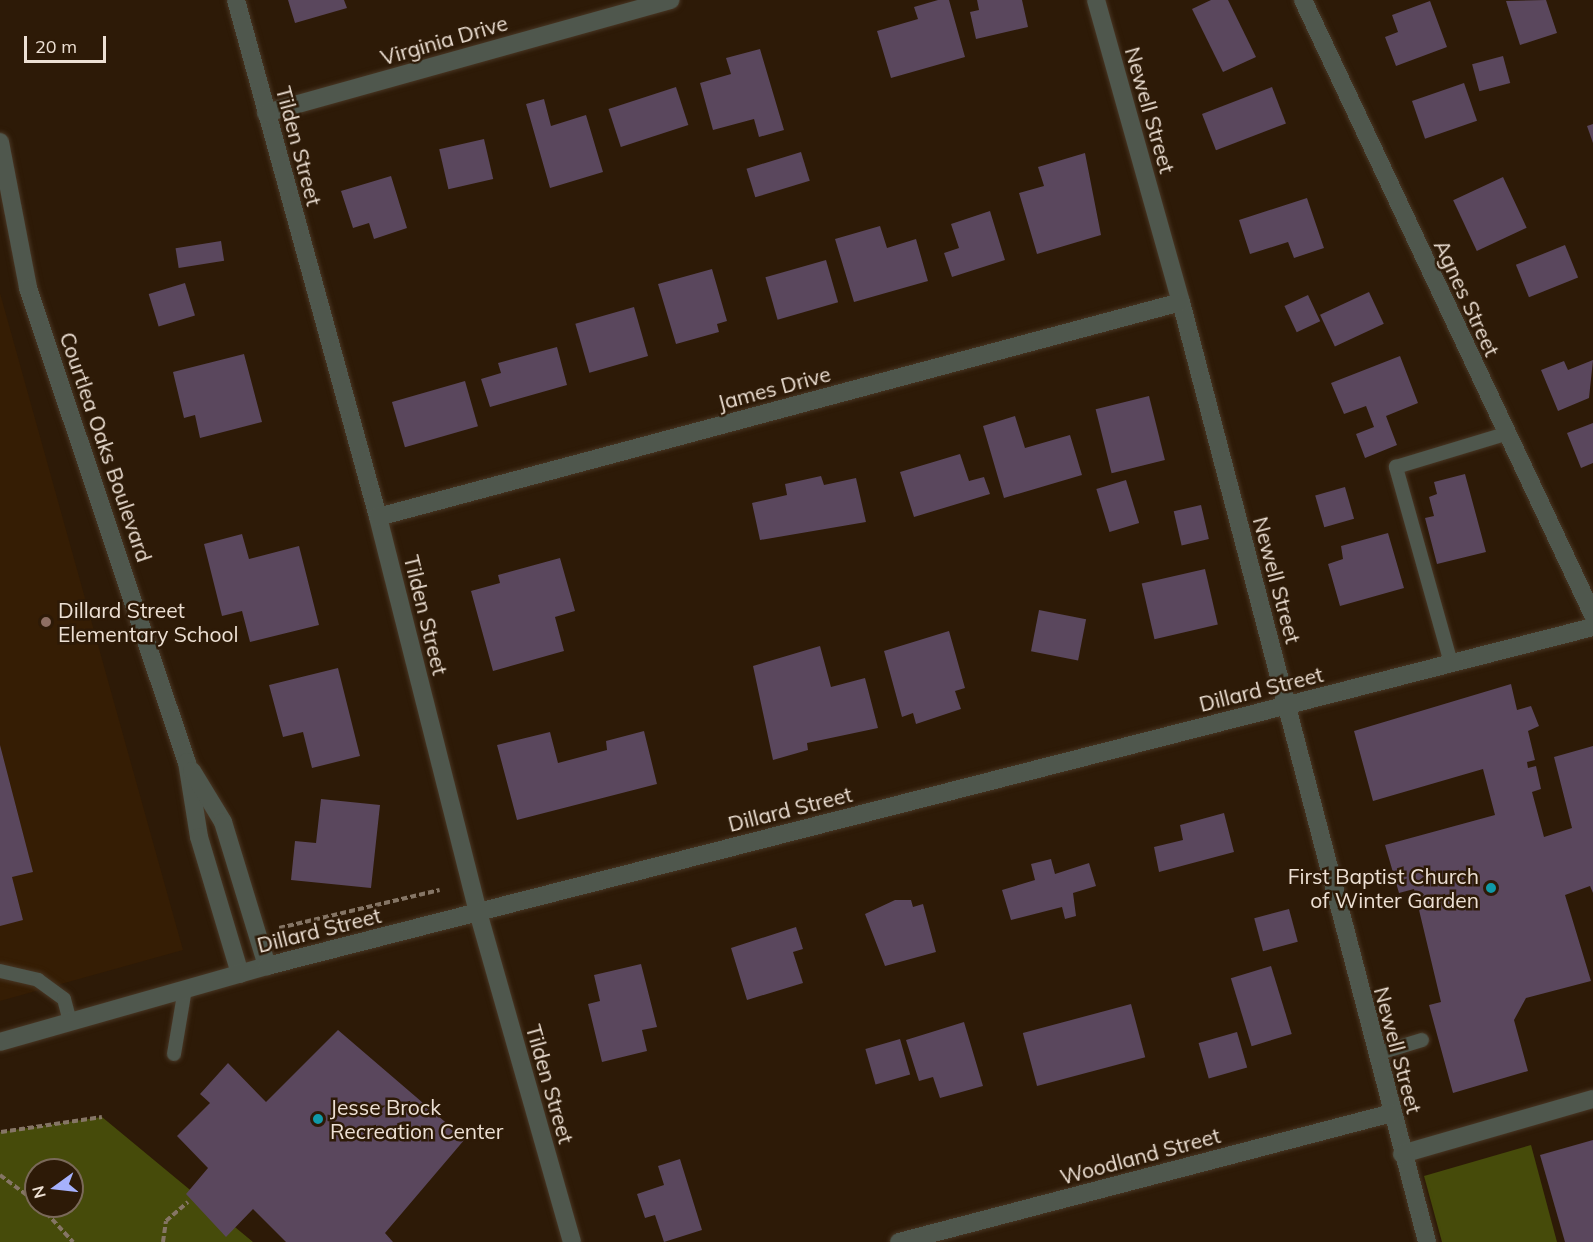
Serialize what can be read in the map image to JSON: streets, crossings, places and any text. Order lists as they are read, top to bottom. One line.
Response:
{"streets":{"street":["Virginia Drive","Newell Street","Tilden Street","Agnes Street","James Drive","Courtlea Oaks Boulevard","Dillard Street","Woodland Street"]},"crossings":[["Virginia Drive","Tilden Street"],["Newell Street","James Drive"],["Newell Street","Dillard Street"],["Newell Street","Woodland Street"],["Tilden Street","James Drive"],["Tilden Street","Dillard Street"],["Courtlea Oaks Boulevard","Dillard Street"]],"places":["Dillard Street Elementary School","First Baptist Church of Winter Garden","Jesse Brock Recreation Center"],"scale_bar":"20 m","north":"left"}
